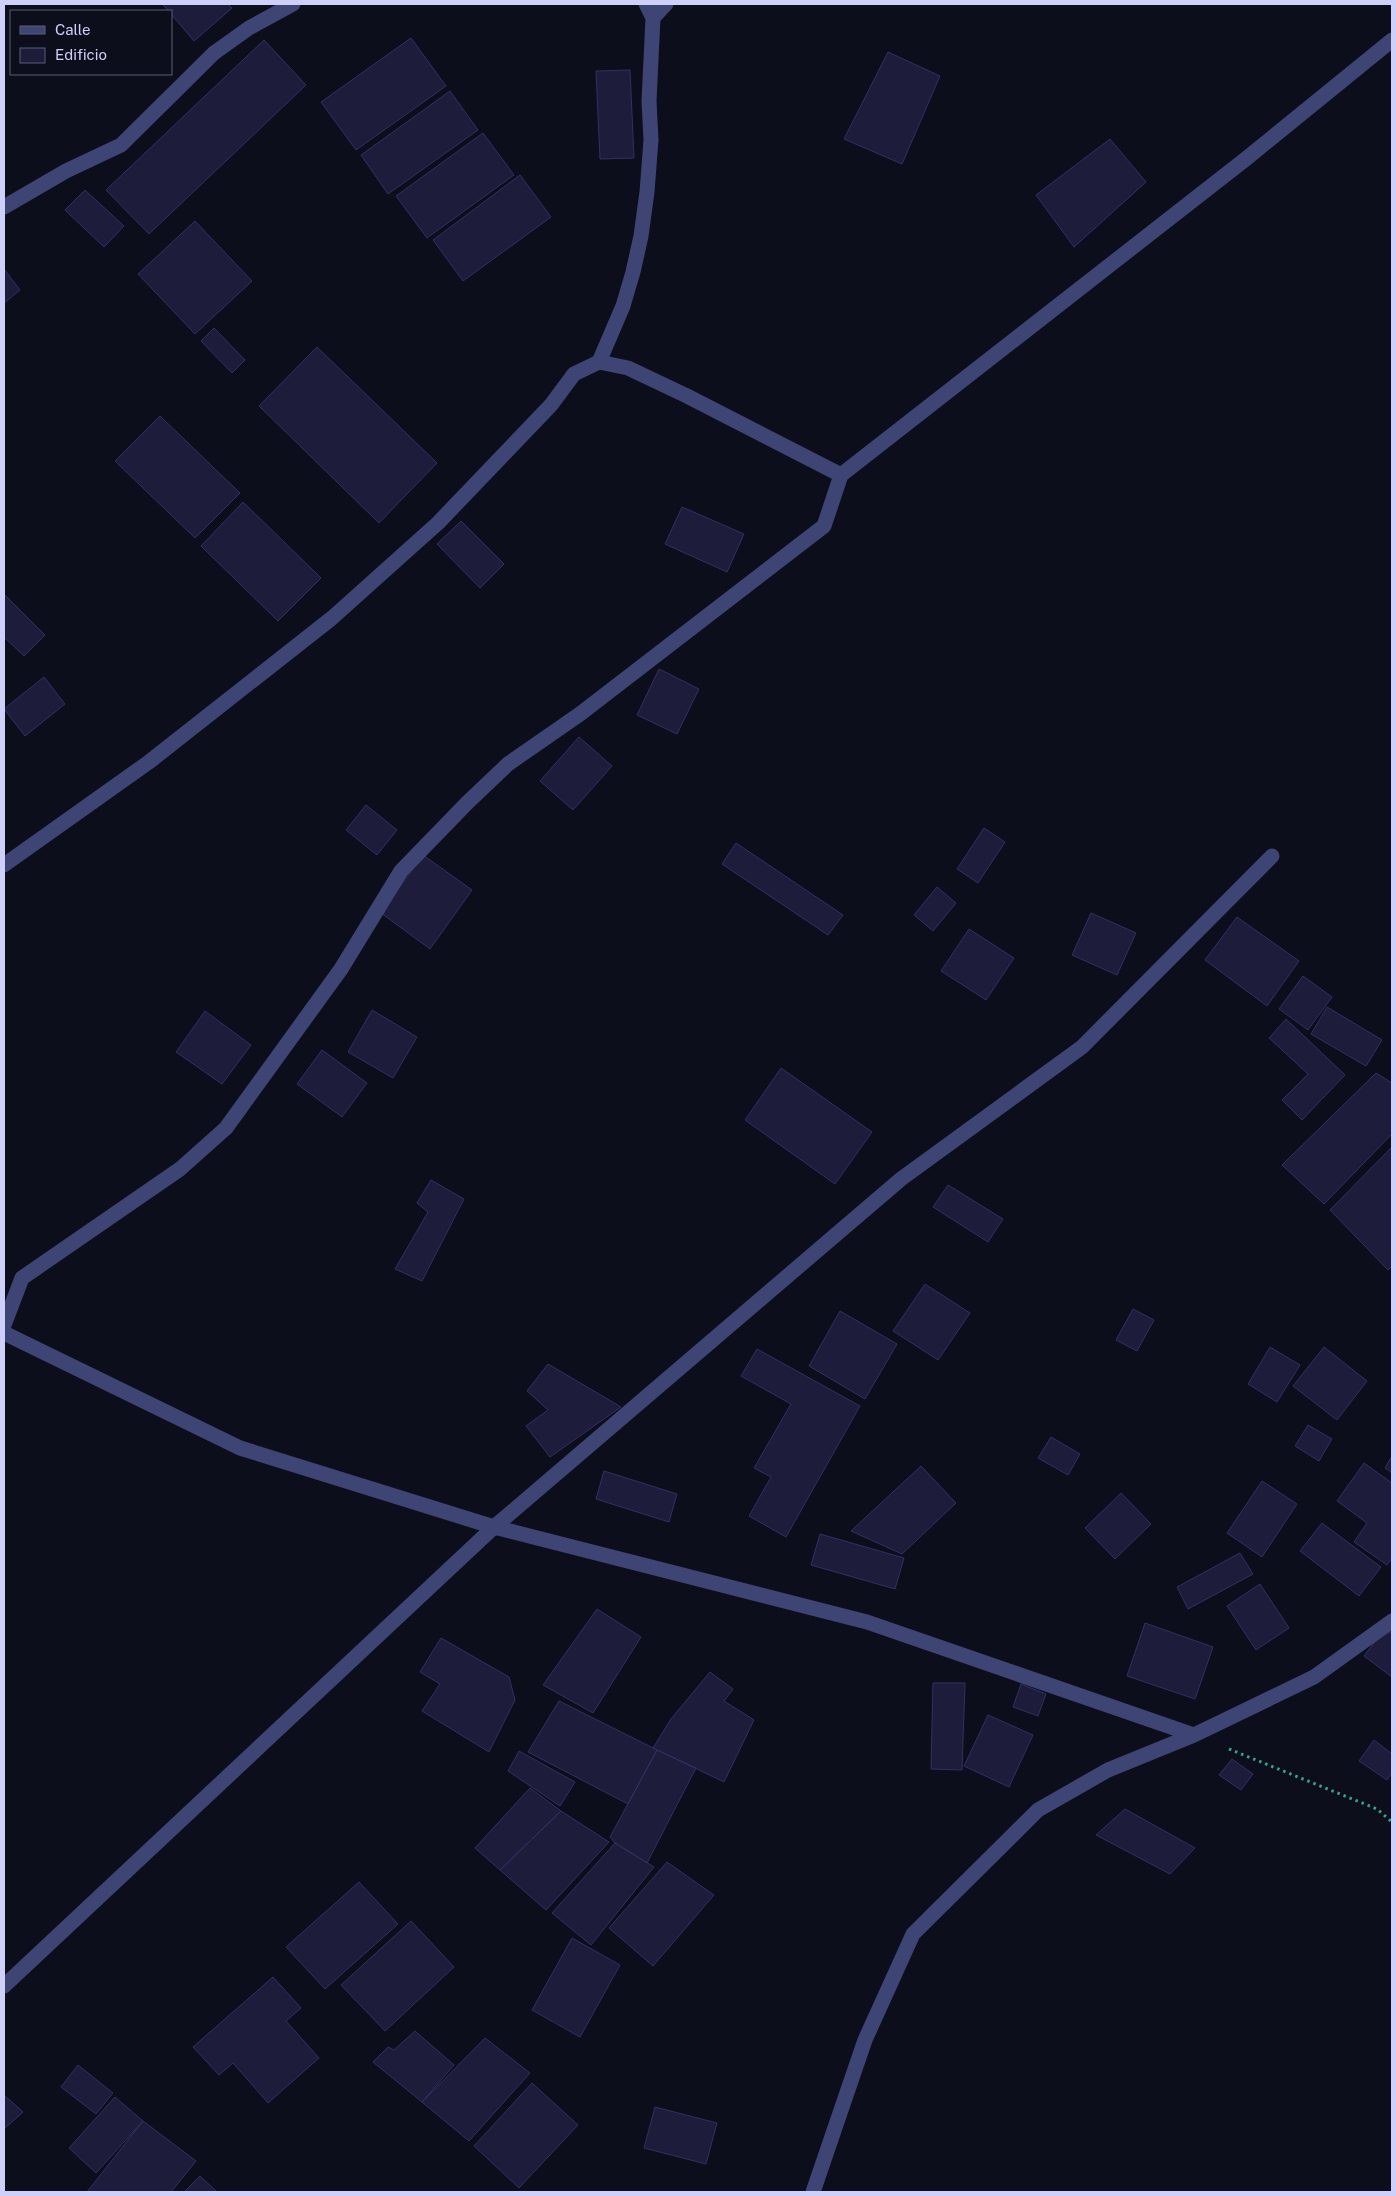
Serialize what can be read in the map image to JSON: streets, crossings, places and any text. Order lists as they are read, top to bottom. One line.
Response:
{"legend":["Calle","Edificio"]}
